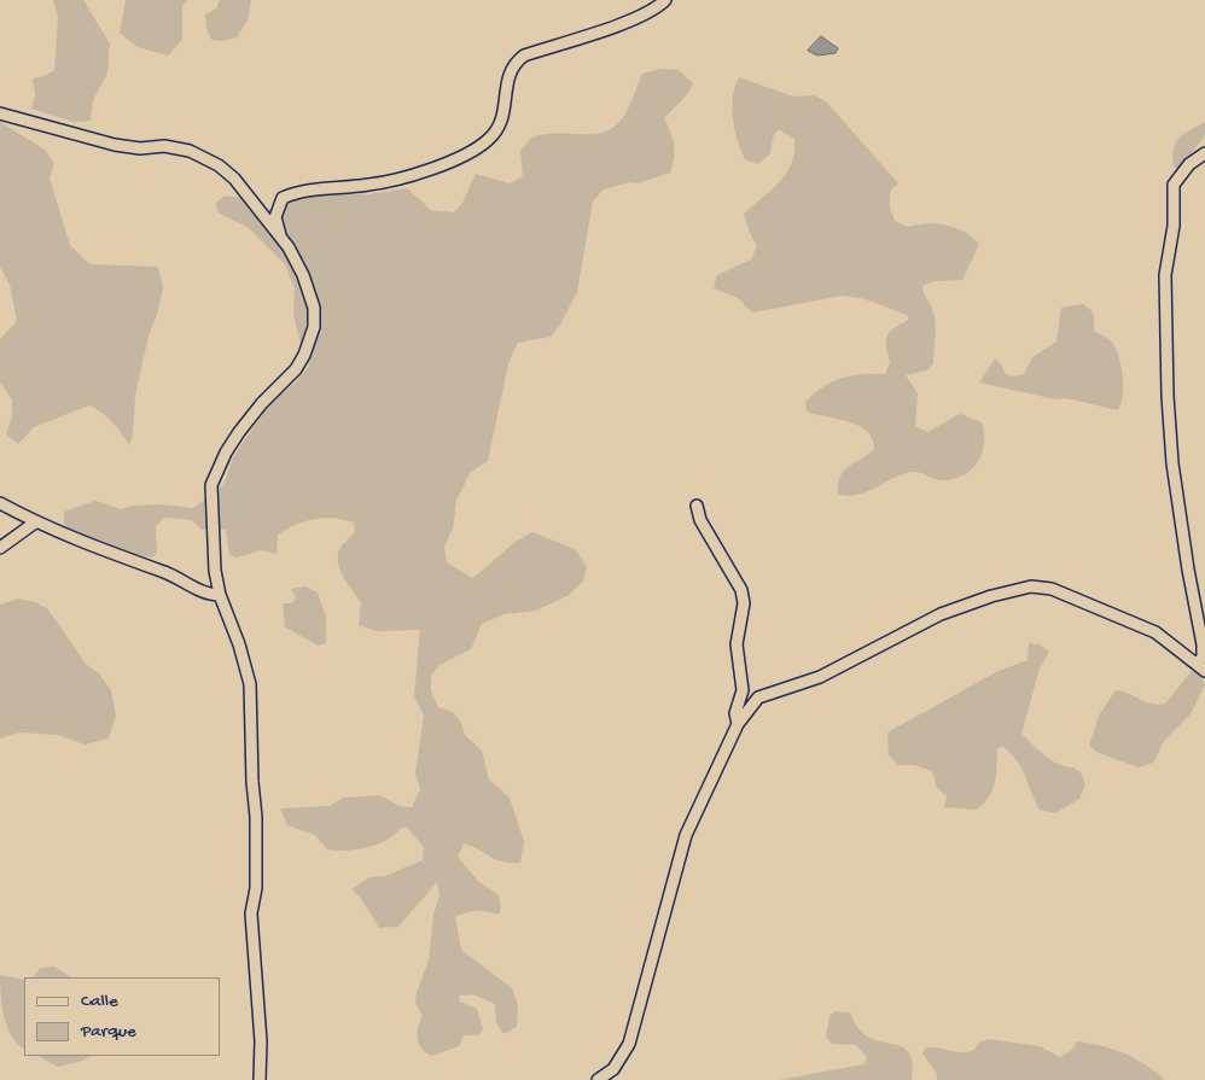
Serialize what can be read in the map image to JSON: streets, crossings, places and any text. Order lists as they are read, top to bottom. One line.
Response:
{"legend":["Calle","Parque"]}
